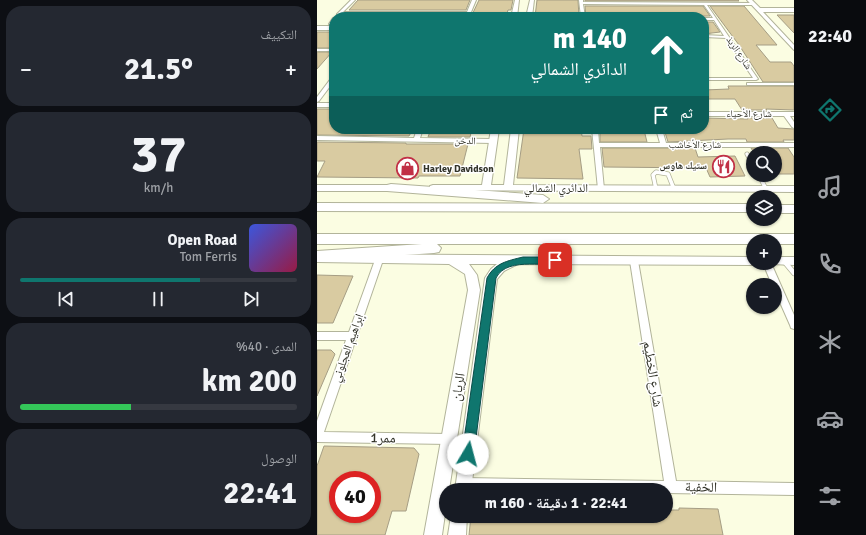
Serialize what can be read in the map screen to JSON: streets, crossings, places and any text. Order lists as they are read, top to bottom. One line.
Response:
{"streets":{"highway":["الدائري الشمالي"],"street":["شارع الربذ","شارع الأحياء","الدخن","شارع الأخاشب","إبراهيم العجلوني","شارع الخطيم","الريان","ممر1","الخفية"]},"crossings":[["إبراهيم العجلوني","ممر1"],["الريان","ممر1"]],"places":{"restaurant":["ستيك هاوس"],"shop":["Harley Davidson"]},"page":{"tabs":"22:40","tile":["التكييف",["37","km/h"],["المدى · 40%","200 km"],["الوصول","22:41"]],"turn":["140 m","الدائري الشمالي"],"heat":["−","21.5°","+"],"then":"ثم","map_buttons":["+","−"],"song":["Open Road","Tom Ferris"],"limit":"40","trip":"22:41 · 1 دقيقة · 160 m"}}
